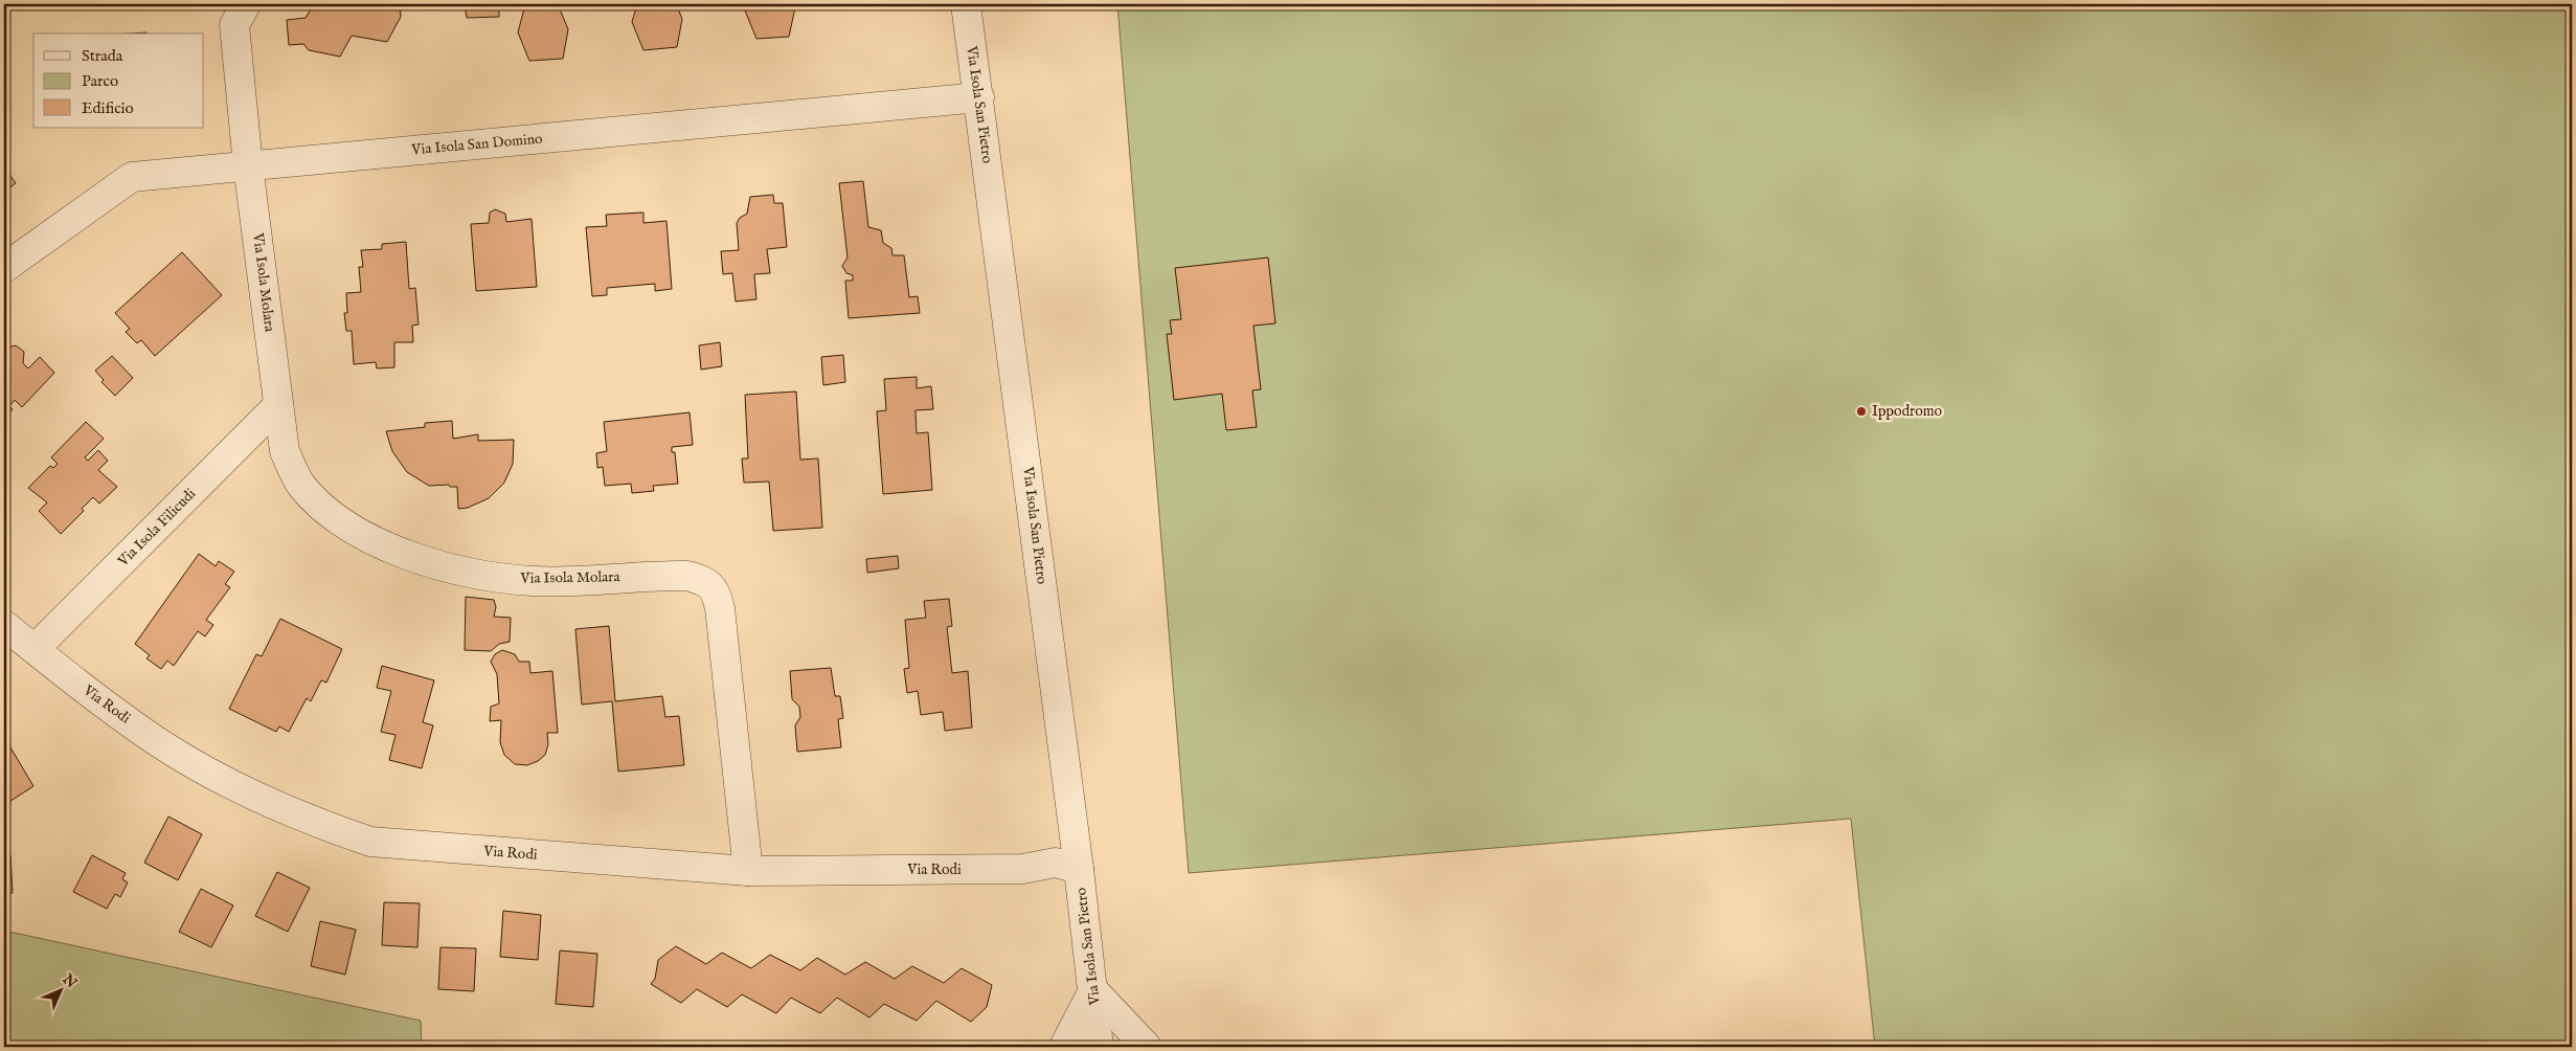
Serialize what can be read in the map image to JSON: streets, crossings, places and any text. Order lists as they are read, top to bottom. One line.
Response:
{"streets":{"street":["Via Isola San Pietro","Via Isola San Domino","Via Isola Molara","Via Isola Filicudi","Via Rodi"]},"crossings":[["Via Isola San Pietro","Via Isola San Domino"],["Via Isola San Pietro","Via Rodi"],["Via Isola San Domino","Via Isola Molara"],["Via Isola Molara","Via Isola Filicudi"],["Via Isola Molara","Via Rodi"],["Via Isola Filicudi","Via Rodi"]],"places":["Ippodromo"],"legend":["Strada","Parco","Edificio"],"north":"top right"}
